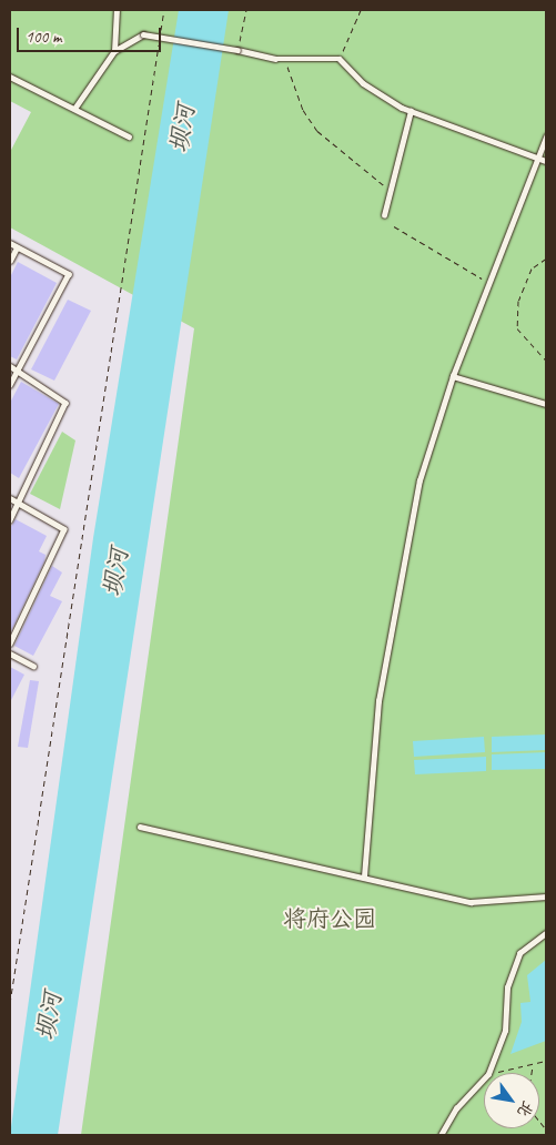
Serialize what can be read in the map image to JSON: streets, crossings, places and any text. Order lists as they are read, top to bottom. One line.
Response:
{"water":["坝河"],"parks":["将府公园"],"scale_bar":"100 m","north":"bottom right"}
